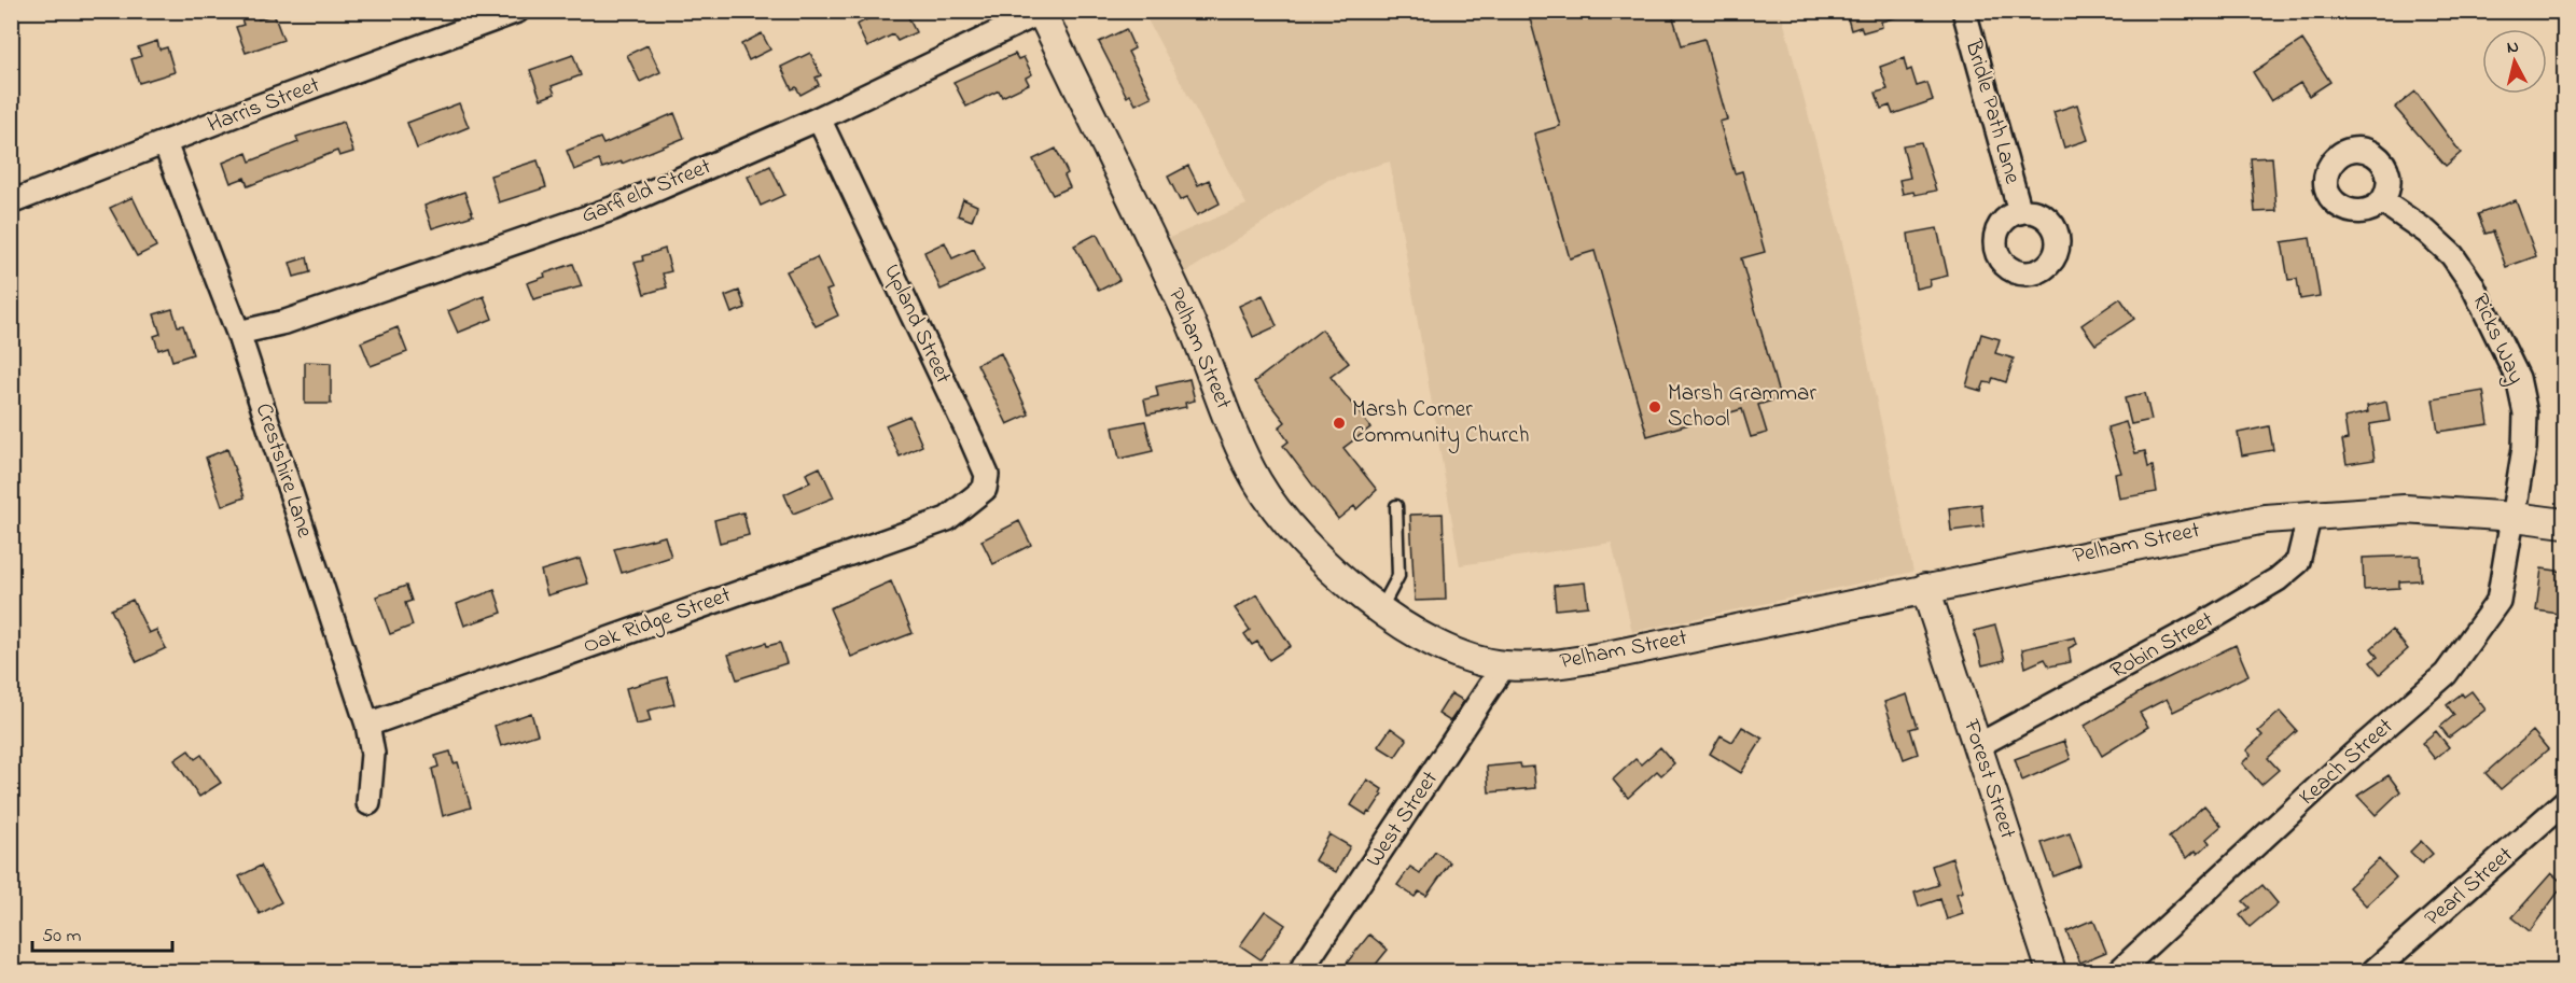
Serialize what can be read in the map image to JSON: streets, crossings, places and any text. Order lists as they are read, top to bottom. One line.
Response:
{"streets":{"street":["Harris Street","Bridle Path Lane","Garfield Street","Upland Street","Ricks Way","Pelham Street","Crestshire Lane","Oak Ridge Street","Robin Street","Keach Street","Forest Street","West Street","Pearl Street"]},"crossings":[["Harris Street","Crestshire Lane"],["Garfield Street","Upland Street"],["Garfield Street","Pelham Street"],["Garfield Street","Crestshire Lane"],["Upland Street","Oak Ridge Street"],["Ricks Way","Pelham Street"],["Ricks Way","Keach Street"],["Pelham Street","Robin Street"],["Pelham Street","Keach Street"],["Pelham Street","Forest Street"],["Pelham Street","West Street"],["Crestshire Lane","Oak Ridge Street"],["Robin Street","Forest Street"]],"places":["Marsh Grammar School","Marsh Corner Community Church"],"scale_bar":"50 m","north":"top"}
